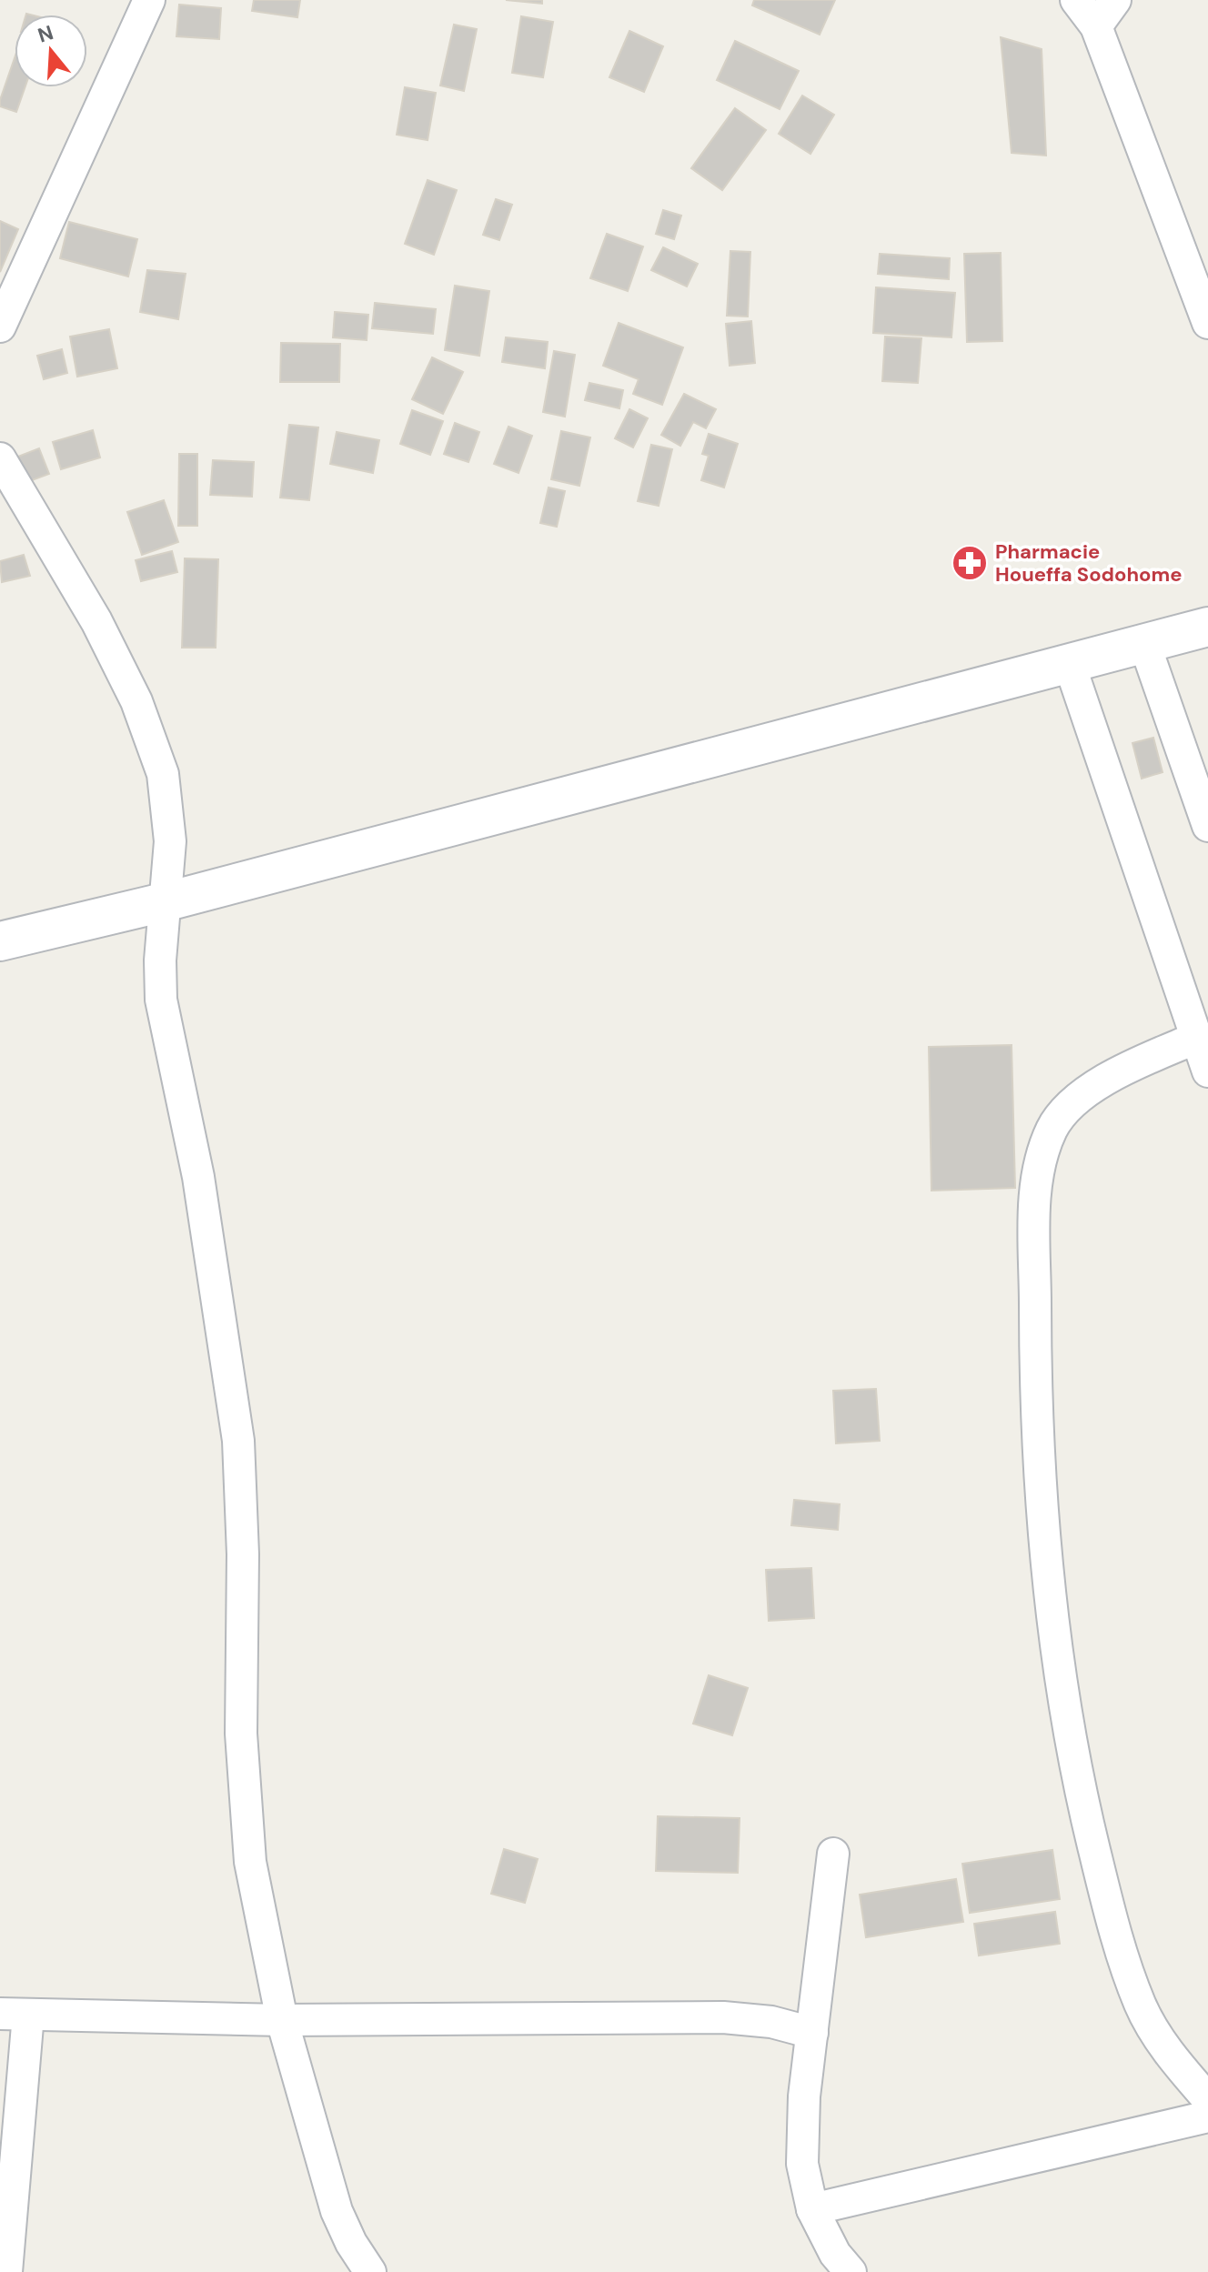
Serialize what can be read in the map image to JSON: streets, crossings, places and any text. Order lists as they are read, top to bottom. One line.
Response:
{"places":{"pharmacy":["Pharmacie Houeffa Sodohome"]},"north":"top"}
